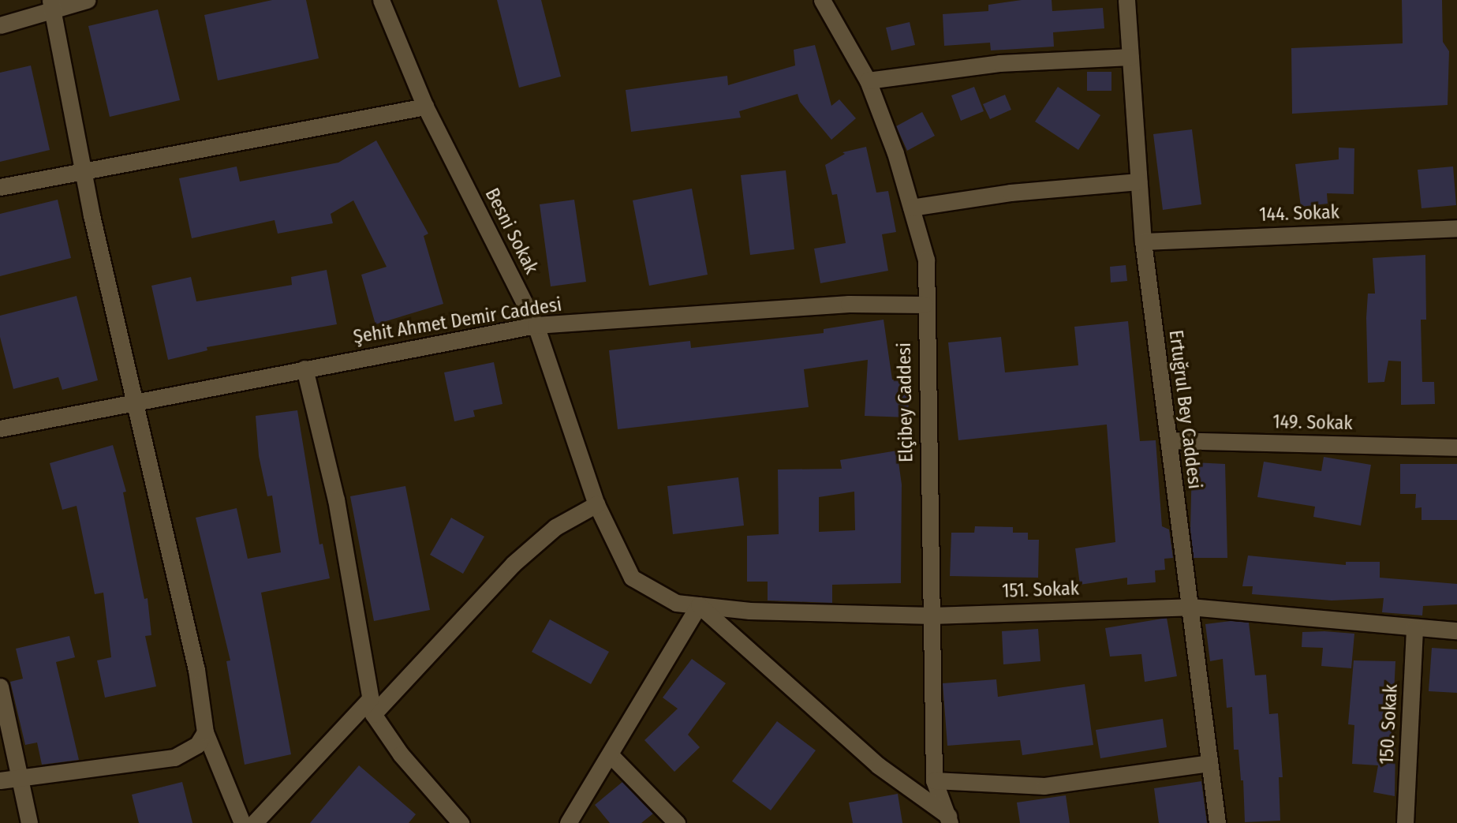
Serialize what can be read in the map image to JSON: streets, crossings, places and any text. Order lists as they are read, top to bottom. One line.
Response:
{"streets":{"street":["144. Sokak","Besni Sokak","Şehit Ahmet Demir Caddesi","Elçibey Caddesi","Ertuğrul Bey Caddesi","149. Sokak","151. Sokak","150. Sokak"]},"crossings":[["144. Sokak","Ertuğrul Bey Caddesi"],["Besni Sokak","Şehit Ahmet Demir Caddesi"],["Besni Sokak","151. Sokak"],["Şehit Ahmet Demir Caddesi","Elçibey Caddesi"],["Elçibey Caddesi","151. Sokak"],["Ertuğrul Bey Caddesi","149. Sokak"],["Ertuğrul Bey Caddesi","151. Sokak"],["151. Sokak","150. Sokak"]]}
